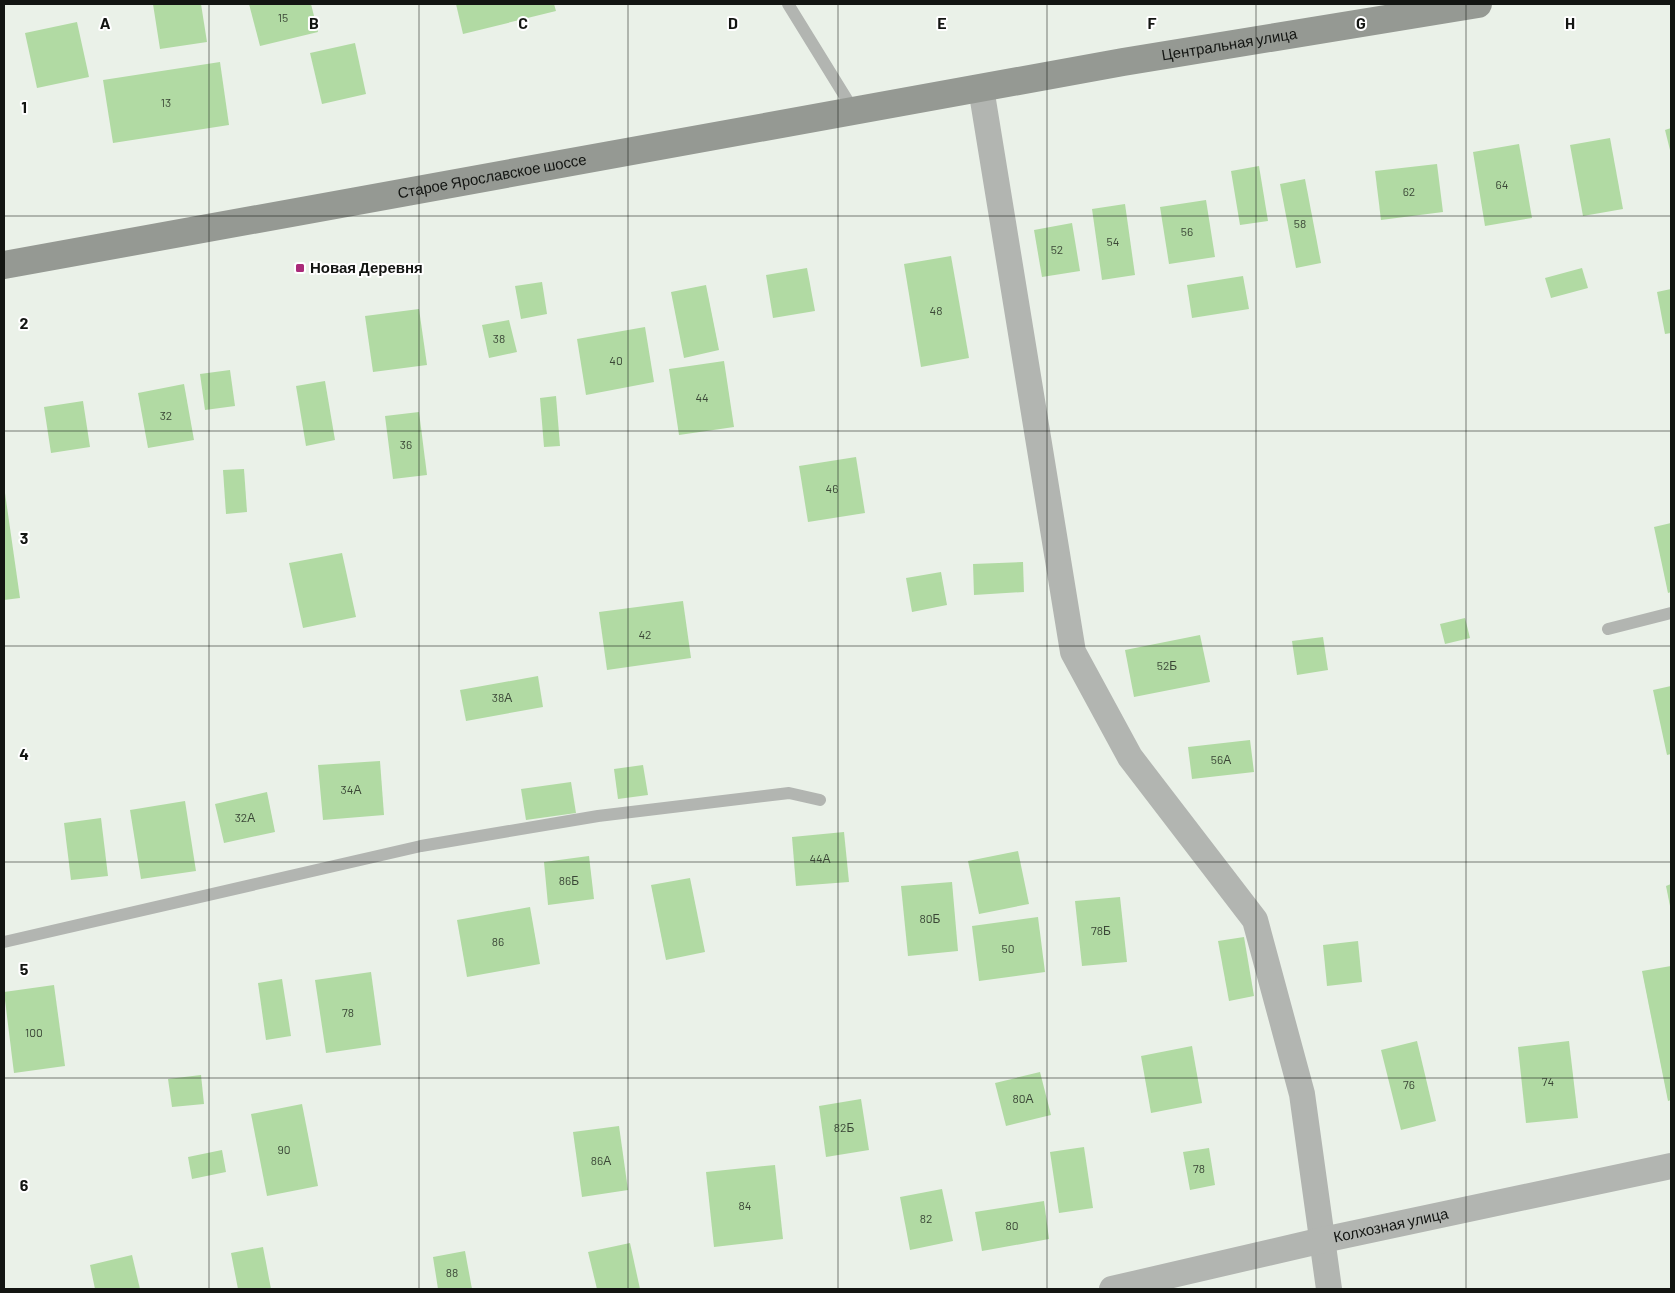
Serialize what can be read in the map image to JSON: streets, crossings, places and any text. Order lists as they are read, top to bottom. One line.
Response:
{"streets":{"main road":["Центральная улица","Старое Ярославское шоссе"],"street":["Колхозная улица"]},"crossings":[["Центральная улица","Старое Ярославское шоссе"]],"places":{"transit":["Новая Деревня"]},"house_numbers":["15","13","64","62","58","56","54","52","48","38","40","44","32","36","46","42","52Б","38А","56А","34А","32А","44А","86Б","80Б","78Б","86","50","78","100","74","76","80А","82Б","90","86А","78","84","82","80","88"],"grid":{"columns":["A","B","C","D","E","F","G","H"],"rows":["1","2","3","4","5","6"]}}
